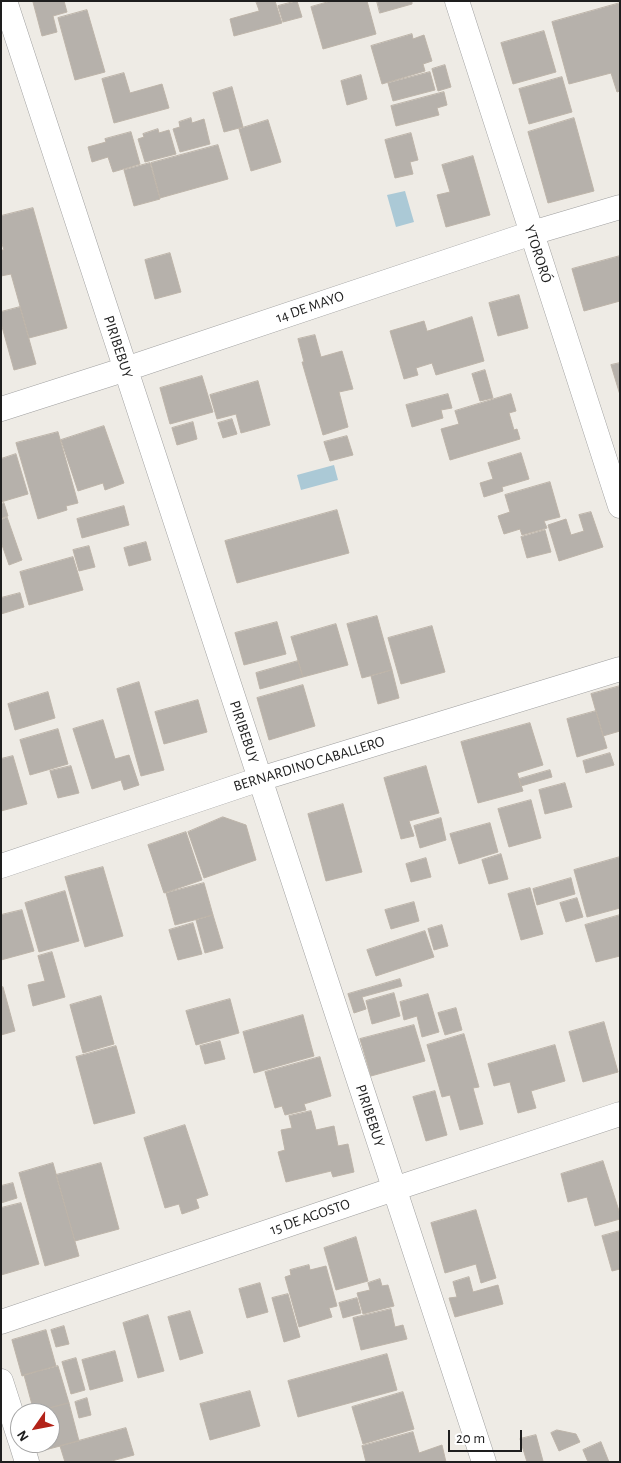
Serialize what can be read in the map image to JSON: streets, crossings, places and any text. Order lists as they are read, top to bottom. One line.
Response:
{"streets":{"street":["YTORORÓ","14 DE MAYO","PIRIBEBUY","BERNARDINO CABALLERO","15 DE AGOSTO"]},"crossings":[["YTORORÓ","14 DE MAYO"],["14 DE MAYO","PIRIBEBUY"],["PIRIBEBUY","BERNARDINO CABALLERO"],["PIRIBEBUY","15 DE AGOSTO"]],"scale_bar":"20 m","north":"bottom left"}
